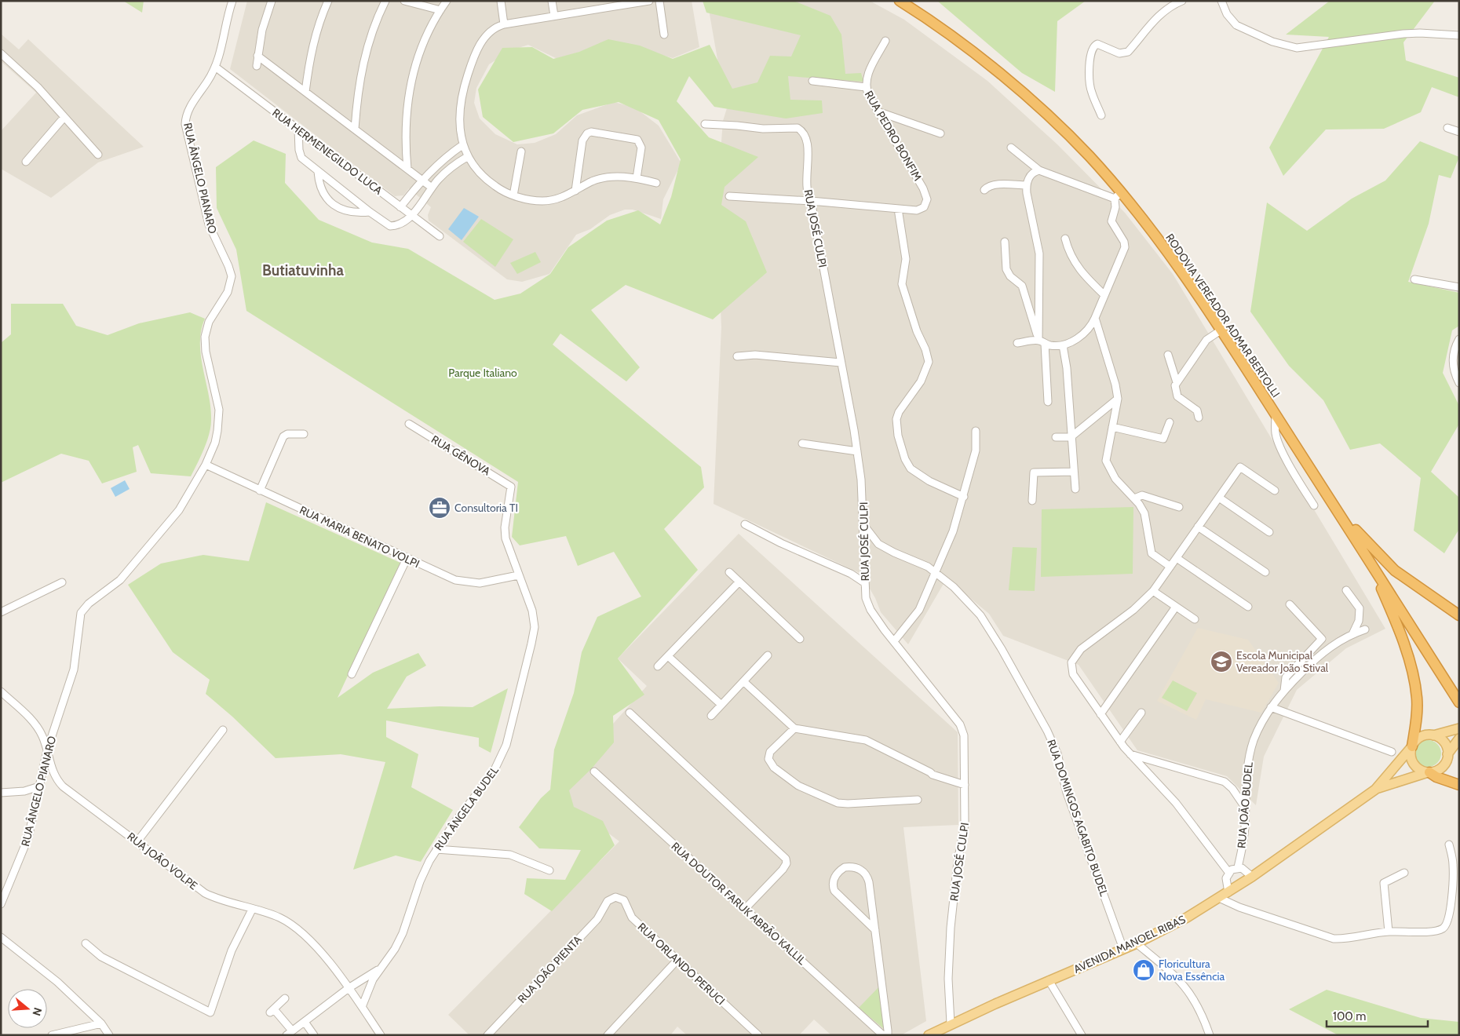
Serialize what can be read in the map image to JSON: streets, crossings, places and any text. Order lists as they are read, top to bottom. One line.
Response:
{"streets":{"highway":["RODOVIA VEREADOR ADMAR BERTOLLI"],"main road":["AVENIDA MANOEL RIBAS"],"street":["RUA PEDRO BONFIM","RUA HERMENEGILDO LUCA","RUA ÂNGELO PIANARO","RUA JOSÉ CULPI","RUA GÊNOVA","RUA MARIA BENATO VOLPI","RUA JOÃO BUDEL","RUA ÂNGELA BUDEL","RUA DOMINGOS AGABITO BUDEL","RUA JOÃO VOLPE","RUA DOUTOR FARUK ABRÃO KALLIL","RUA ORLANDO PERUCI","RUA JOÃO PIENTA"]},"crossings":[["RUA HERMENEGILDO LUCA","RUA ÂNGELO PIANARO"],["RUA ÂNGELO PIANARO","RUA MARIA BENATO VOLPI"],["RUA ÂNGELO PIANARO","RUA JOÃO VOLPE"],["RUA JOSÉ CULPI","RUA DOMINGOS AGABITO BUDEL"],["RUA JOSÉ CULPI","AVENIDA MANOEL RIBAS"],["RUA GÊNOVA","RUA ÂNGELA BUDEL"],["RUA MARIA BENATO VOLPI","RUA ÂNGELA BUDEL"],["RUA ÂNGELA BUDEL","RUA JOÃO VOLPE"],["RUA DOMINGOS AGABITO BUDEL","AVENIDA MANOEL RIBAS"],["RUA ORLANDO PERUCI","RUA JOÃO PIENTA"]],"districts":["Butiatuvinha"],"parks":["Parque Italiano"],"places":{"office":["Consultoria TI"],"school or university":["Escola Municipal Vereador João Stival"],"shop":["Floricultura Nova Essência"]},"scale_bar":"100 m","north":"right"}
